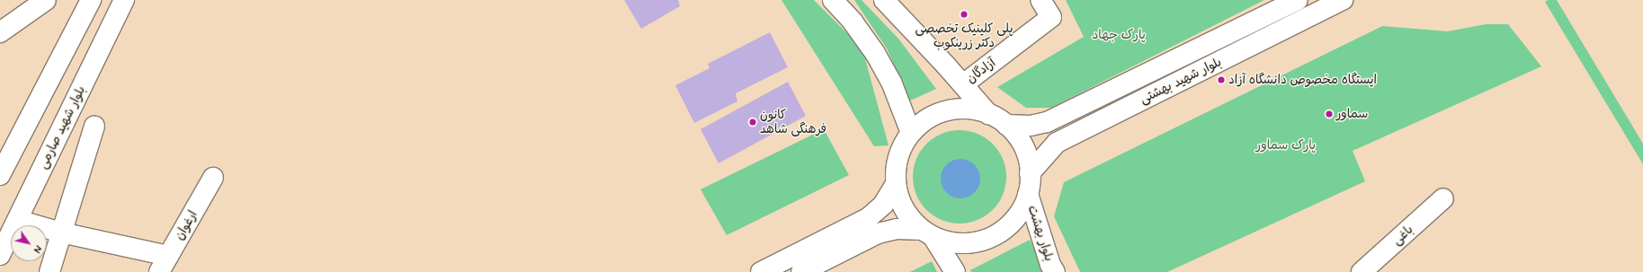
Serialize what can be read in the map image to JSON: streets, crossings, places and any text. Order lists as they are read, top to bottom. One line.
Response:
{"streets":{"main road":["آزادگان","بلوار شهید بهشتی","بلوار شهید صارمی","ارغوان","بلوار بهشت","باغی"]},"parks":["پارک جهاد","پارک سماور"],"places":["پلی کلینیک تخصصی دکتر زرینکوب","ایستگاه مخصوص دانشگاه آزاد","سماور","کانون فرهنگی شاهد"],"north":"bottom right"}
